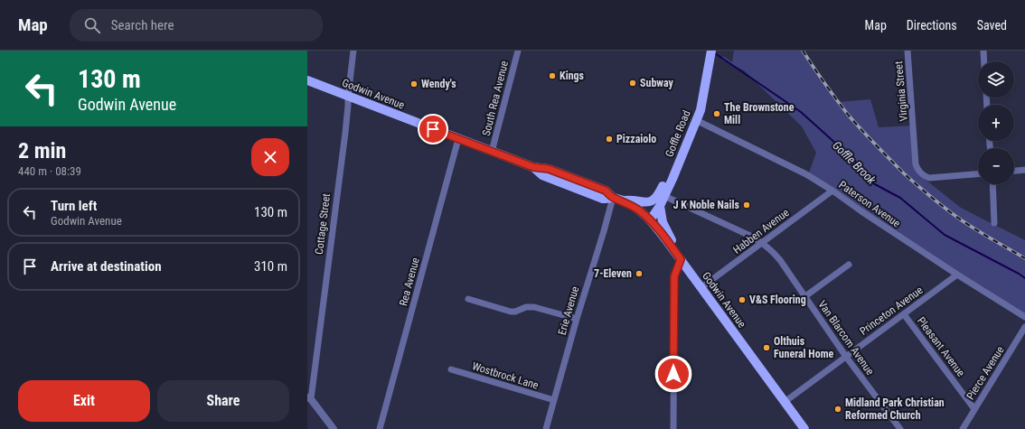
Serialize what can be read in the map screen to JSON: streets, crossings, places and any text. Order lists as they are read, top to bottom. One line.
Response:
{"streets":{"main road":["Godwin Avenue","Goffle Road"],"street":["Virginia Street","South Rea Avenue","Paterson Avenue","Cottage Street","Habben Avenue","Rea Avenue","Erie Avenue","Princeton Avenue","Van Blarcom Avenue","Pleasant Avenue","Pierce Avenue","Wostbrock Lane"]},"crossings":[["Godwin Avenue","South Rea Avenue"],["Godwin Avenue","Goffle Road"],["Godwin Avenue","Cottage Street"],["Godwin Avenue","Habben Avenue"],["Godwin Avenue","Rea Avenue"],["Godwin Avenue","Erie Avenue"],["Godwin Avenue","Princeton Avenue"],["Goffle Road","Paterson Avenue"],["Goffle Road","Van Blarcom Avenue"],["Paterson Avenue","Habben Avenue"],["Paterson Avenue","Princeton Avenue"],["Habben Avenue","Van Blarcom Avenue"],["Erie Avenue","Wostbrock Lane"],["Princeton Avenue","Van Blarcom Avenue"],["Princeton Avenue","Pleasant Avenue"],["Pleasant Avenue","Pierce Avenue"]],"water":["Goffle Brook"],"places":["Kings","Subway","Wendy's","The Brownstone Mill","Pizzaiolo","J K Noble Nails","7-Eleven","V&S Flooring","Olthuis Funeral Home","Midland Park Christian Reformed Church"],"page":{"header":"Map","search":"Search here","nav":["Map","Directions","Saved"],"turn":["130 m","Godwin Avenue"],"map_buttons":["+","−"],"heading":["2 min","440 m · 08:39"],"list":[{"name":"Turn left","note":"Godwin Avenue","value":"130 m"},{"name":"Arrive at destination","value":"310 m"}],"buttons":["Exit","Share"]}}
